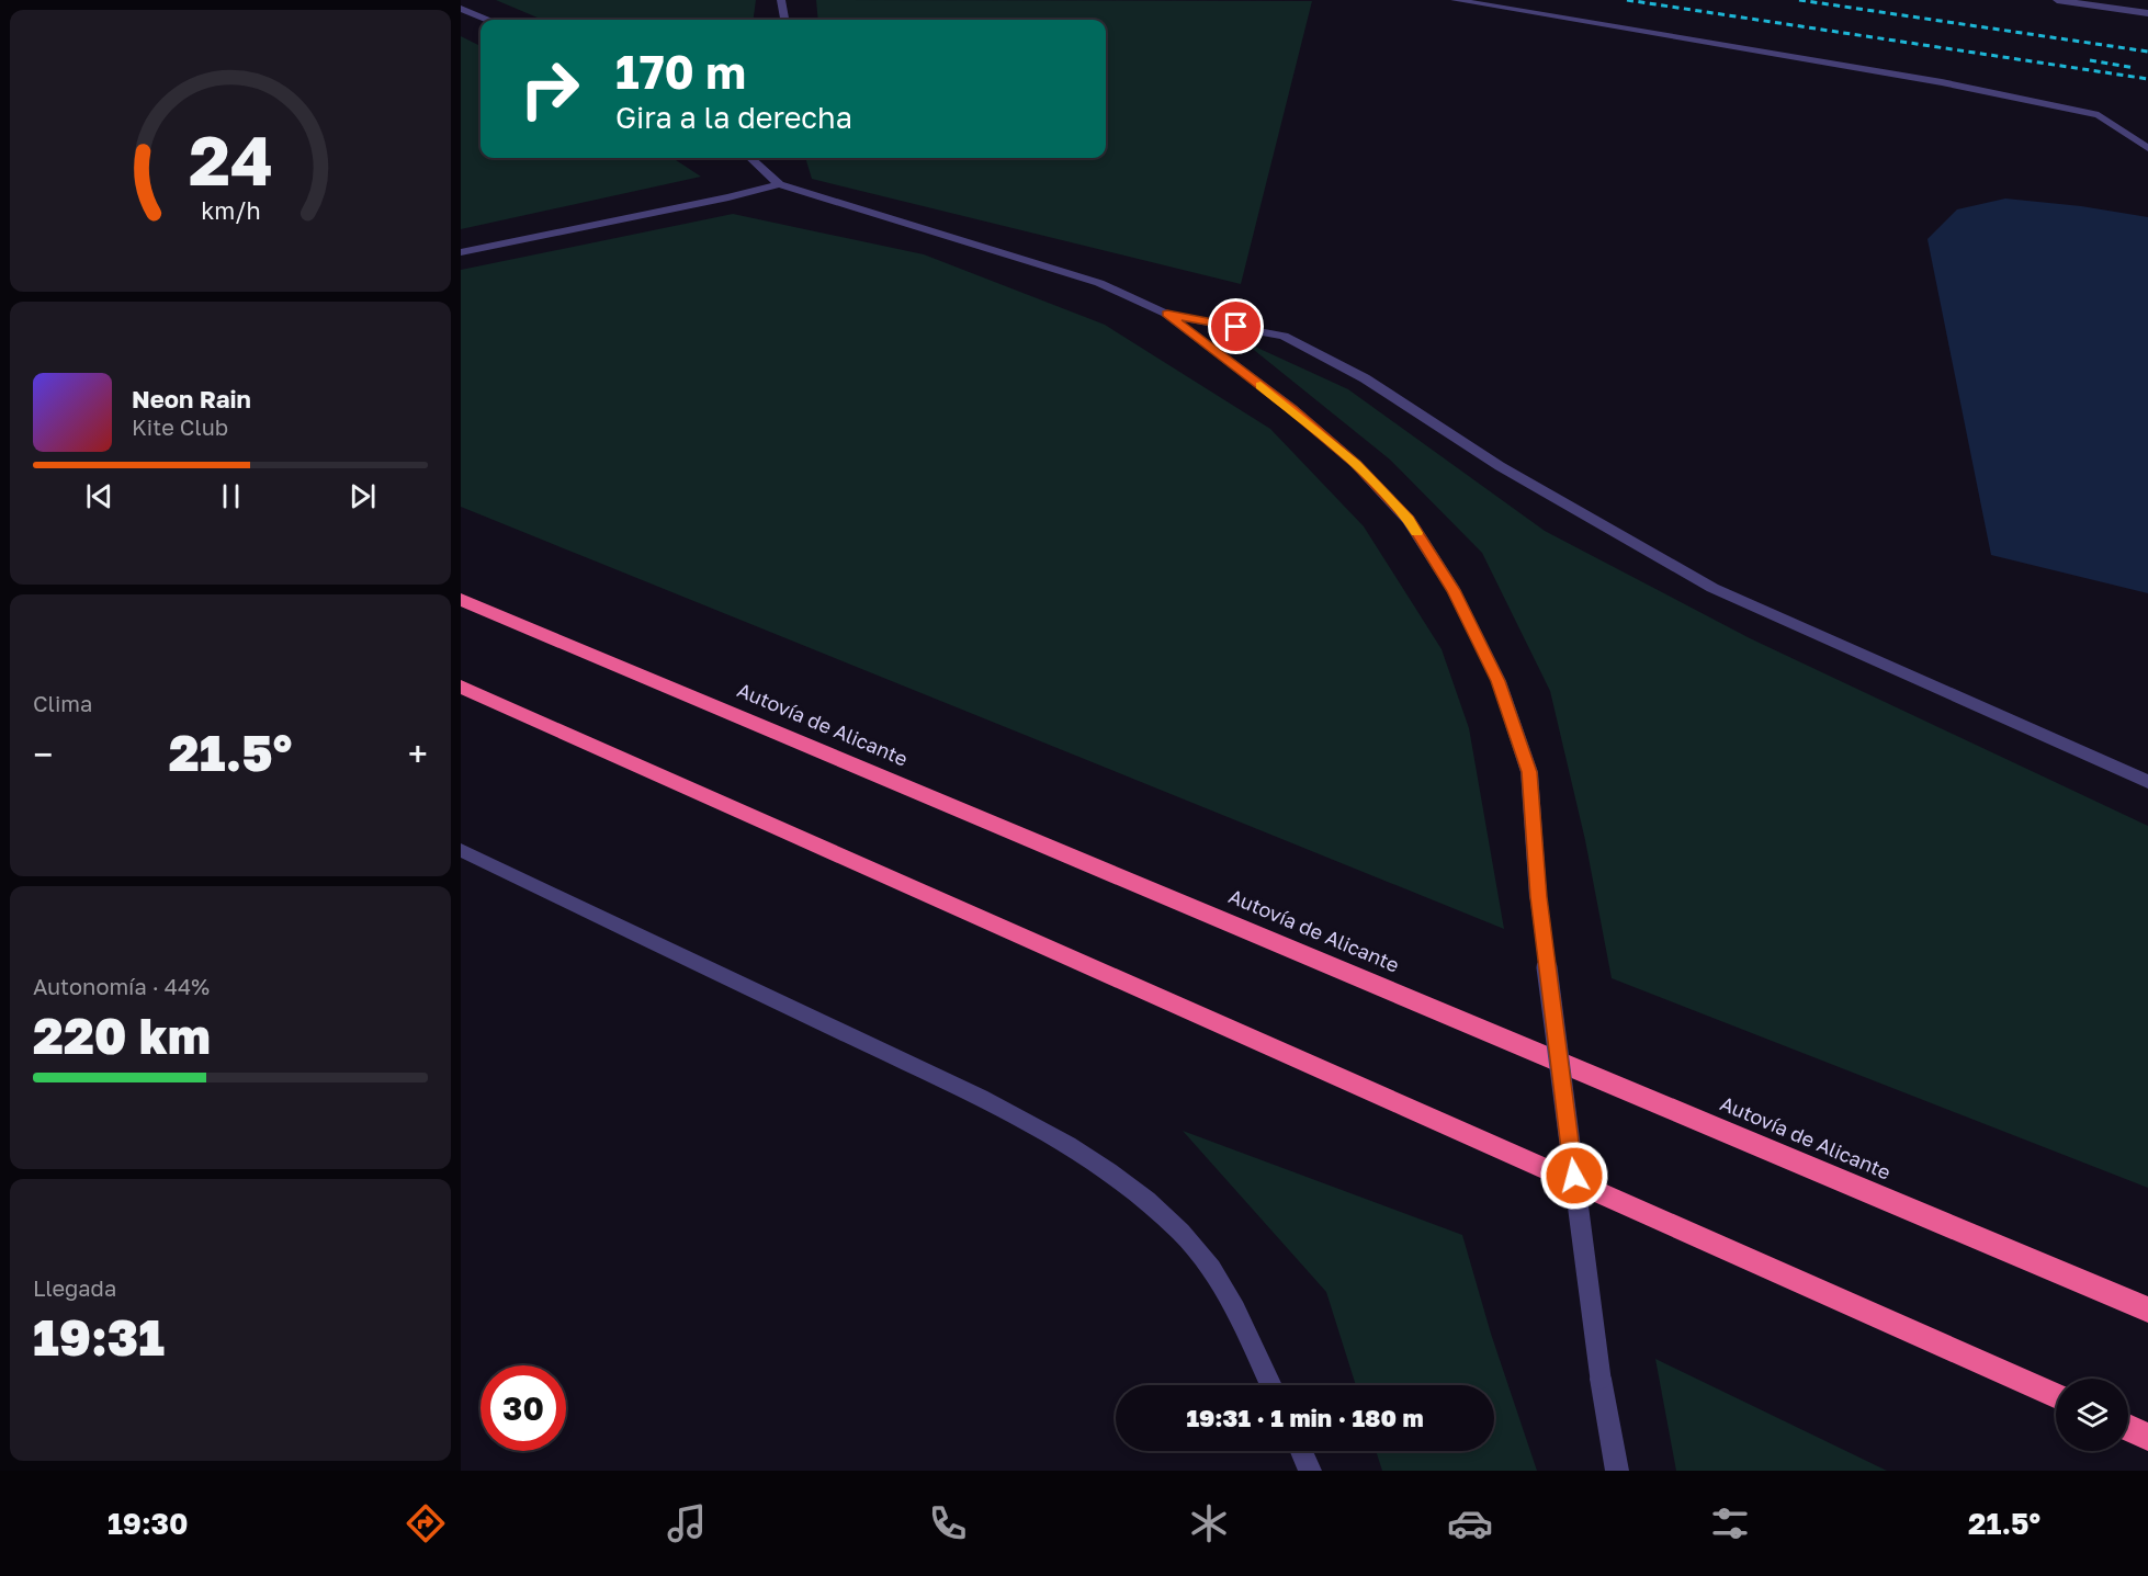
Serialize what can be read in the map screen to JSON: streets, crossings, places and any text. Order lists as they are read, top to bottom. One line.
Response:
{"streets":{"highway":["Autovía de Alicante"]},"page":{"turn":["170 m","Gira a la derecha"],"song":["Neon Rain","Kite Club"],"tile":["Clima",["Autonomía · 44%","220 km"],["Llegada","19:31"]],"heat":["−","21.5°","+"],"limit":"30","trip":"19:31 · 1 min · 180 m","tabs":["19:30","21.5°"],"gauge":["24","km/h"]}}
